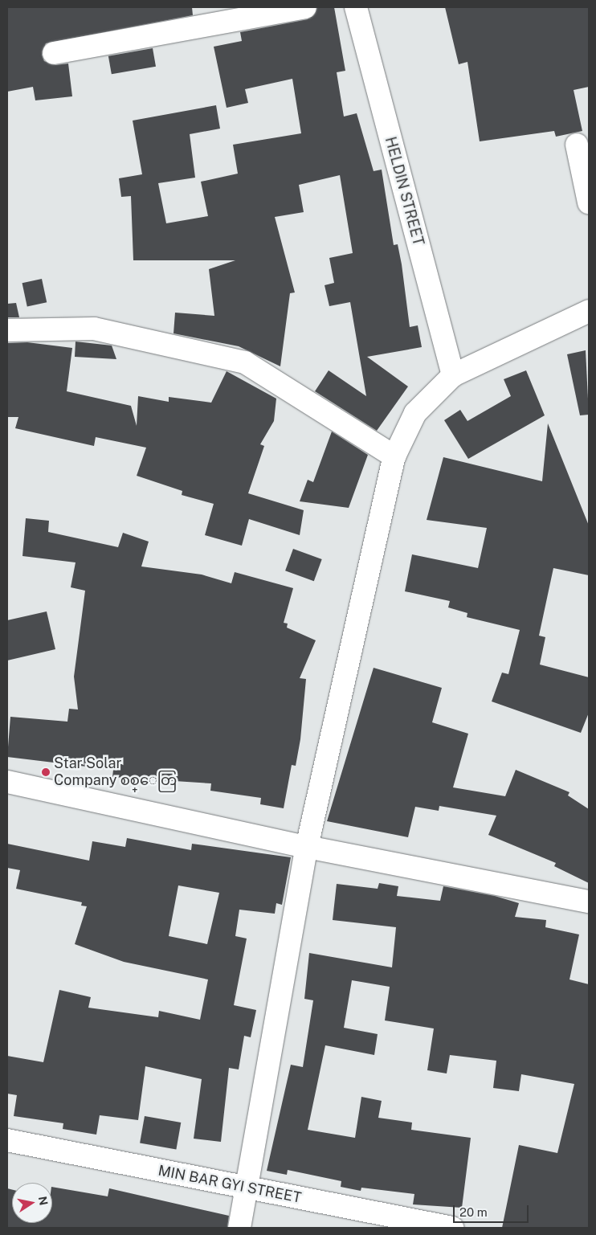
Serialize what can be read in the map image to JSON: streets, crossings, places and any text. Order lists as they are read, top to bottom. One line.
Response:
{"streets":{"street":["HELDIN STREET","MIN BAR GYI STREET"]},"places":["Star Solar Company စစ္ေတြ"],"scale_bar":"20 m","north":"right"}
